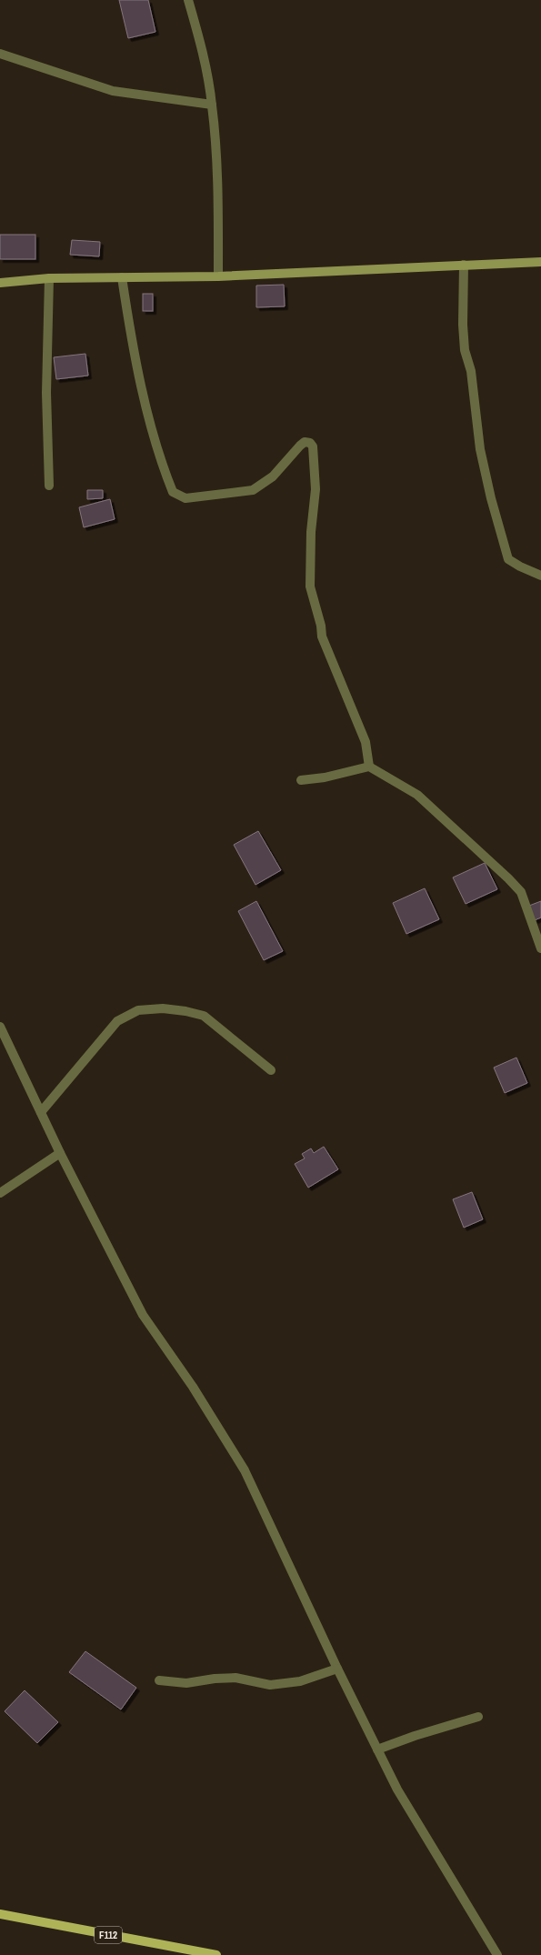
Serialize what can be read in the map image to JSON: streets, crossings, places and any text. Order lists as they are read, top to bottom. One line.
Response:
{"streets":{"main road":["F112"]}}
